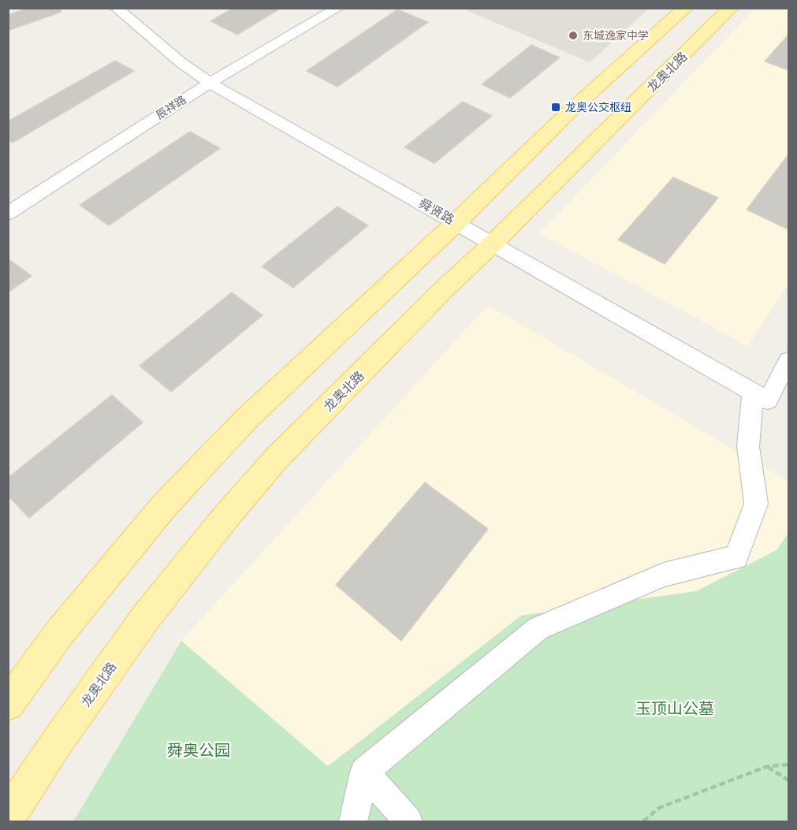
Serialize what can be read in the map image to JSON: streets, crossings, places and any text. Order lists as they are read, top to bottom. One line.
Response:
{"streets":{"main road":["龙奥北路"],"street":["辰祥路","舜贤路"]},"crossings":[["龙奥北路","舜贤路"],["辰祥路","舜贤路"]],"parks":["玉顶山公墓","舜奥公园"],"places":{"other":["东城逸家中学"],"transit":["龙奥公交枢纽"]}}
